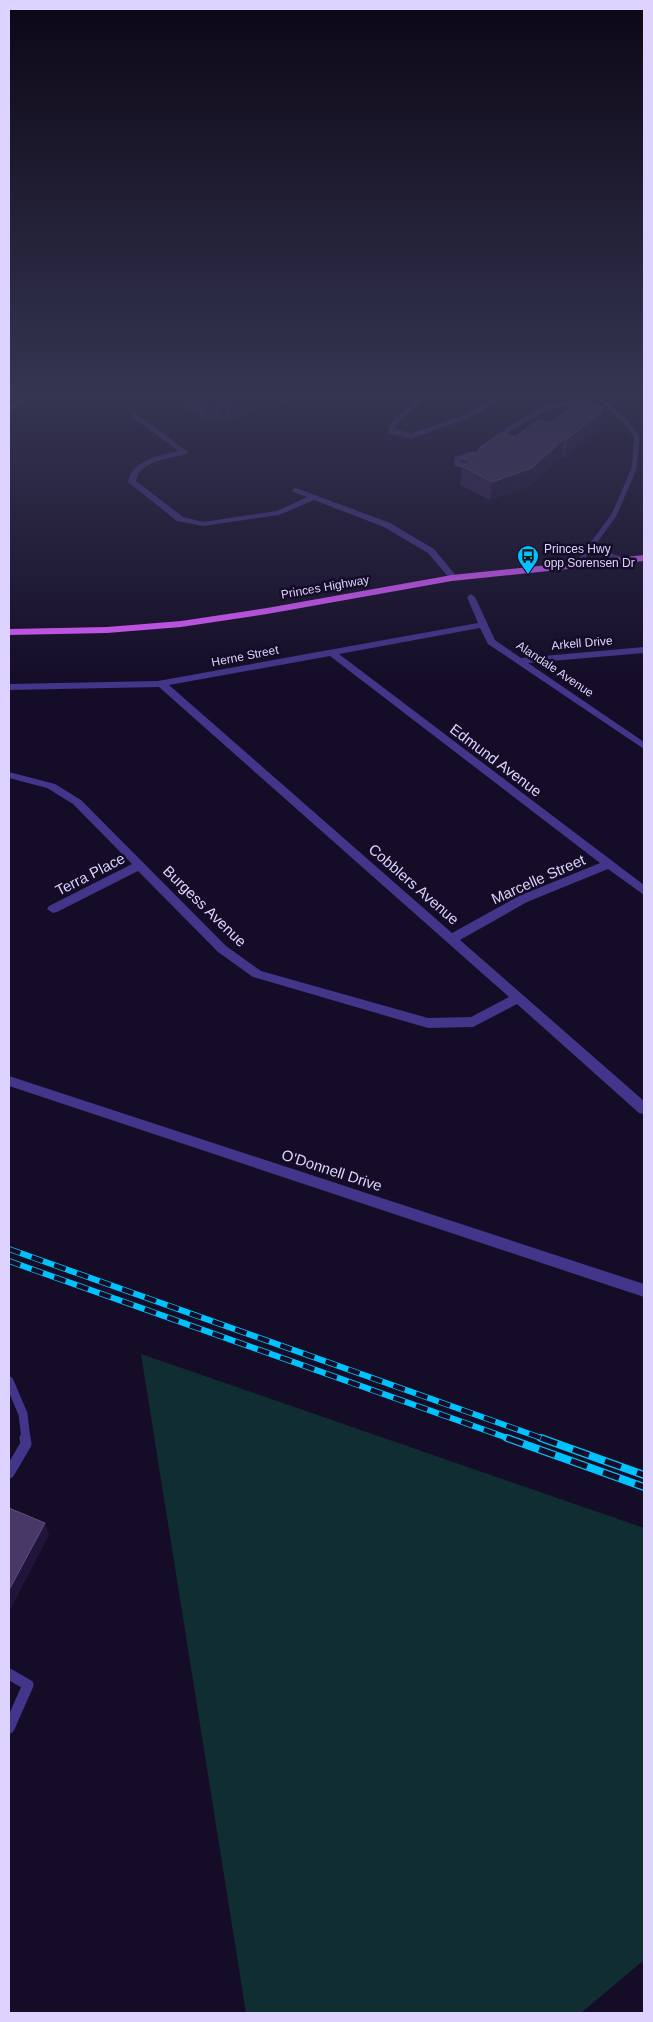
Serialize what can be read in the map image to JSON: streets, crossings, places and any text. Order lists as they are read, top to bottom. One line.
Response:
{"streets":{"main road":["Princes Highway"],"street":["Arkell Drive","Herne Street","Alandale Avenue","Edmund Avenue","Terra Place","Marcelle Street","Cobblers Avenue","Burgess Avenue","O'Donnell Drive"]},"crossings":[["Arkell Drive","Alandale Avenue"],["Herne Street","Alandale Avenue"],["Herne Street","Edmund Avenue"],["Herne Street","Cobblers Avenue"],["Edmund Avenue","Marcelle Street"],["Terra Place","Burgess Avenue"],["Marcelle Street","Cobblers Avenue"],["Cobblers Avenue","Burgess Avenue"]],"places":{"bus stop":["Princes Hwy opp Sorensen Dr"]}}
